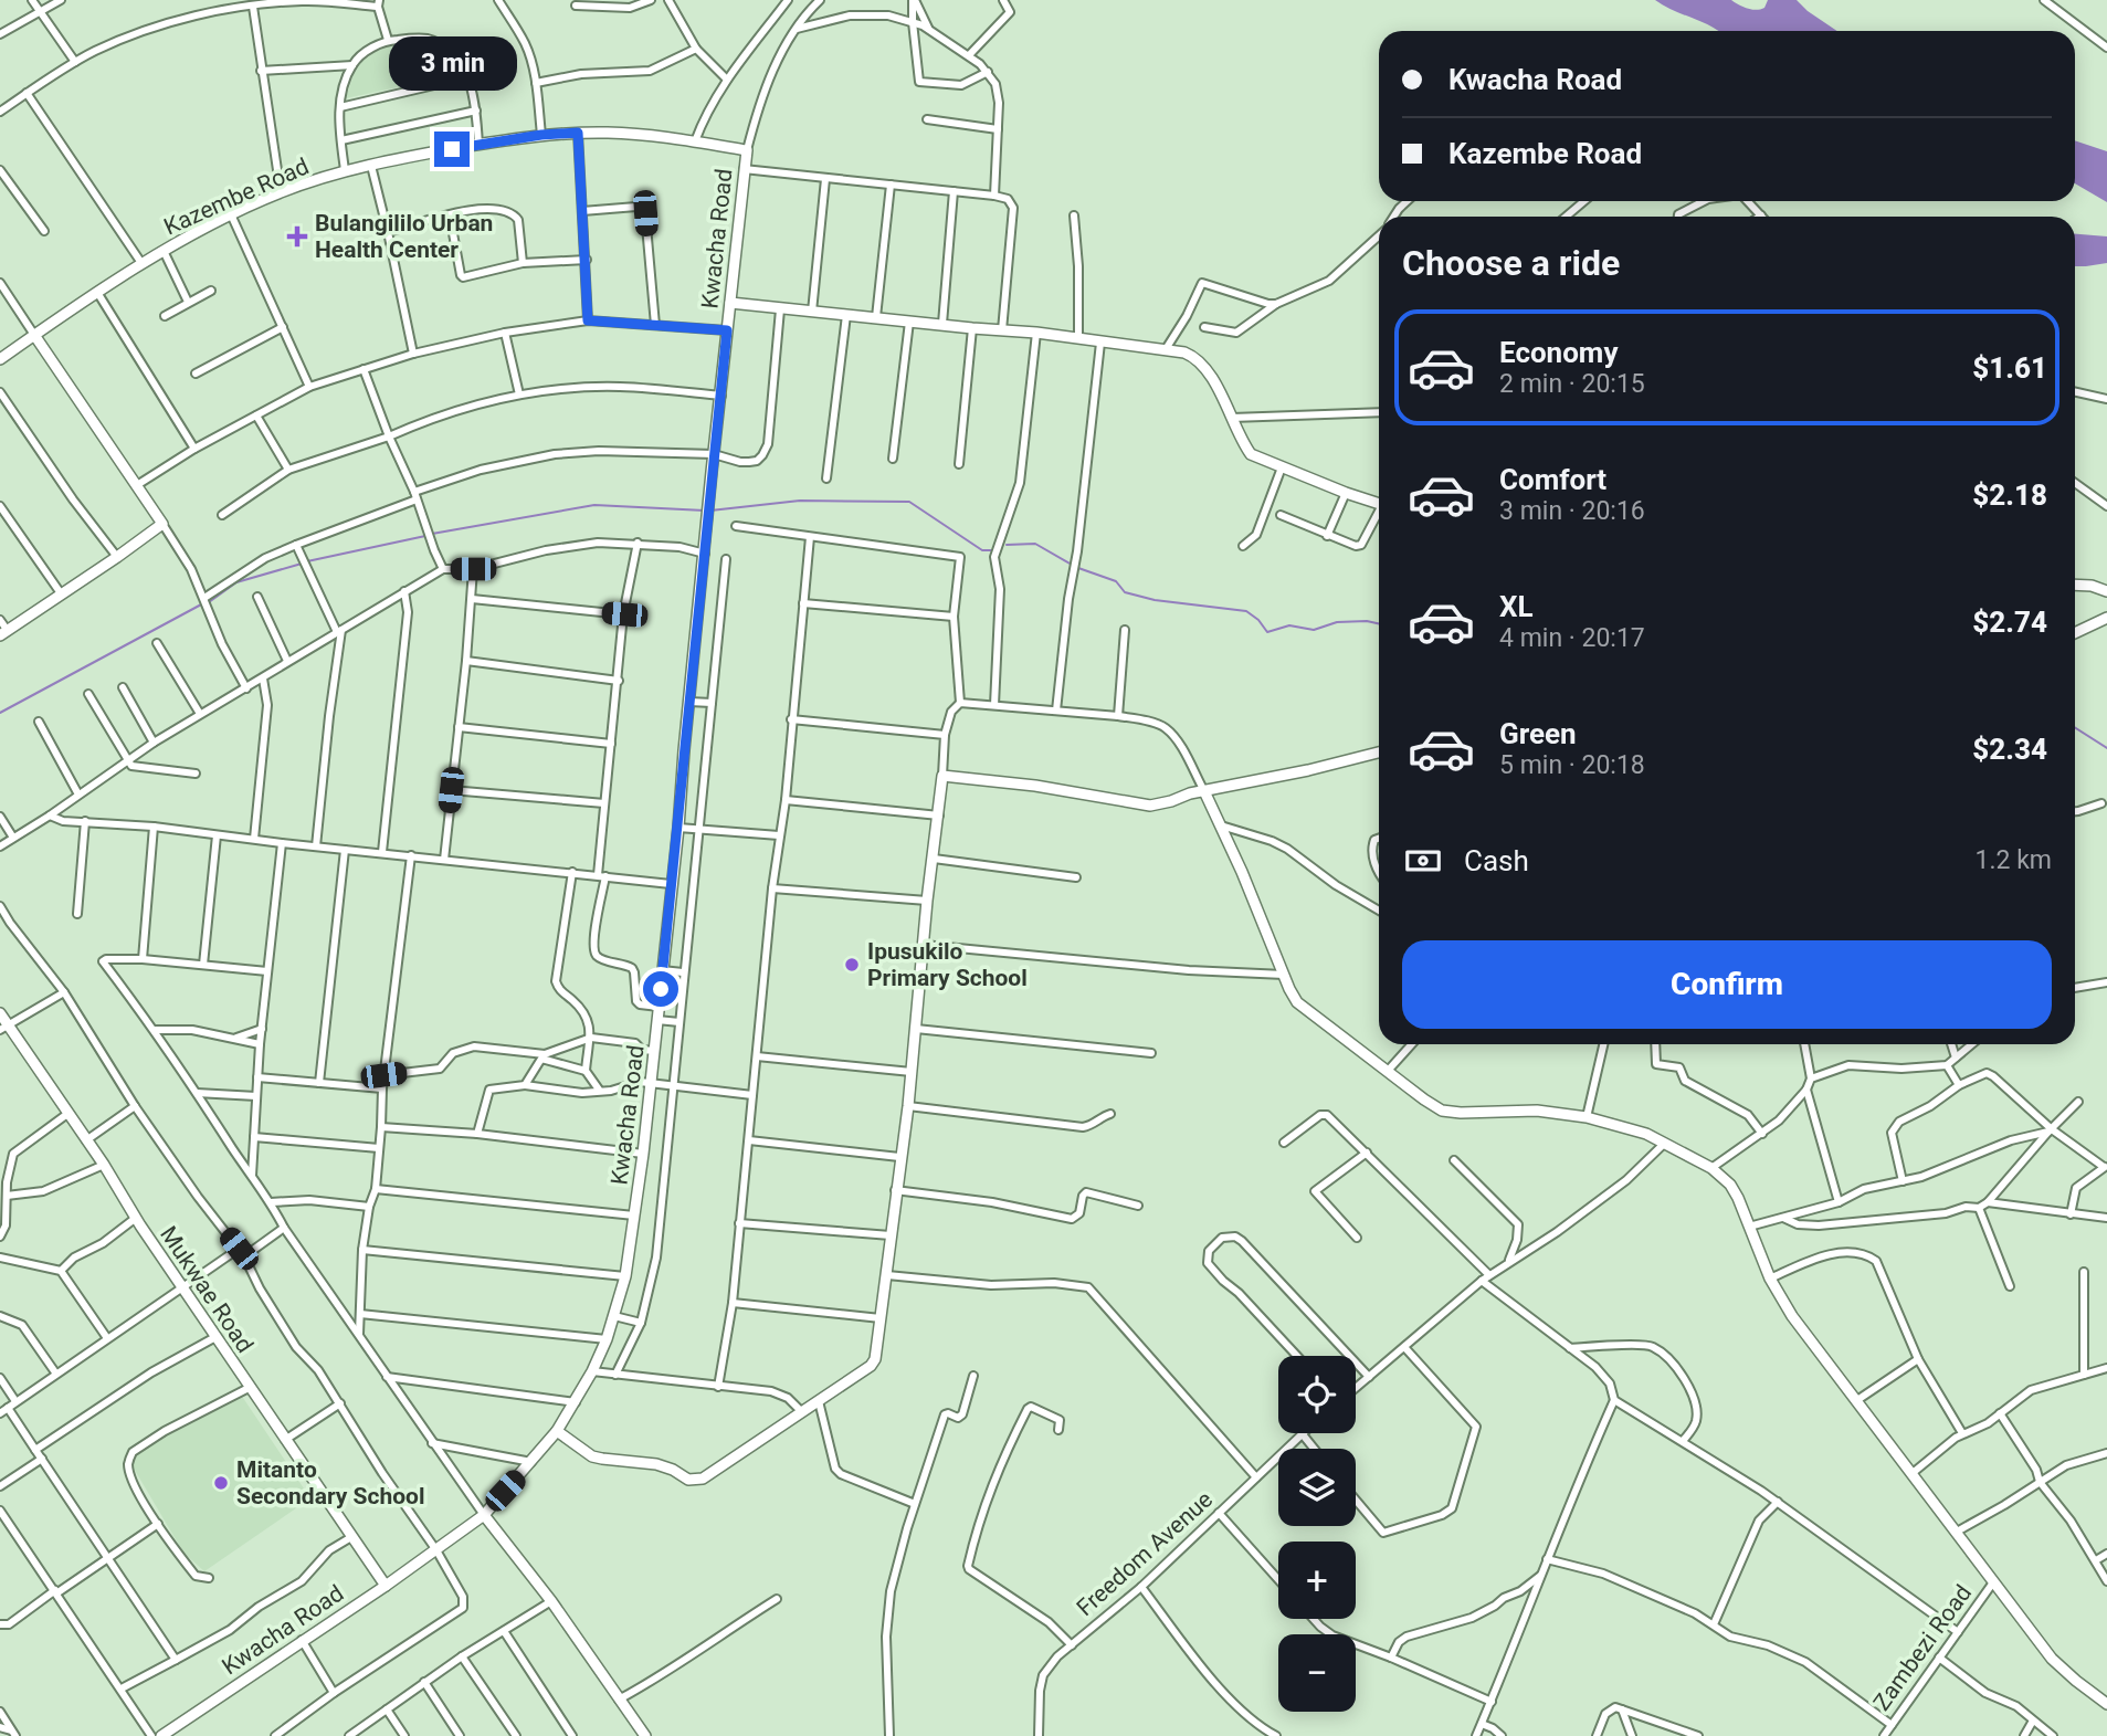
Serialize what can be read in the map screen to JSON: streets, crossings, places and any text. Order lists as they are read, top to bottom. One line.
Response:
{"streets":{"street":["Kazembe Road","Kwacha Road","Mukwae Road","Freedom Avenue","Zambezi Road"]},"crossings":[["Kazembe Road","Kwacha Road"],["Kwacha Road","Mukwae Road"]],"places":{"health":["Bulangililo Urban Health Center"],"other":["Ipusukilo Primary School","Mitanto Secondary School"]},"page":{"banner":["Kwacha Road","Kazembe Road"],"bubble":"3 min","heading":"Choose a ride","list":[{"name":"Economy","note":"2 min · 20:15","value":"$1.61"},{"name":"Comfort","note":"3 min · 20:16","value":"$2.18"},{"name":"XL","note":"4 min · 20:17","value":"$2.74"},{"name":"Green","note":"5 min · 20:18","value":"$2.34"}],"pay":["Cash","1.2 km"],"buttons":"Confirm","map_buttons":["+","−"]}}
